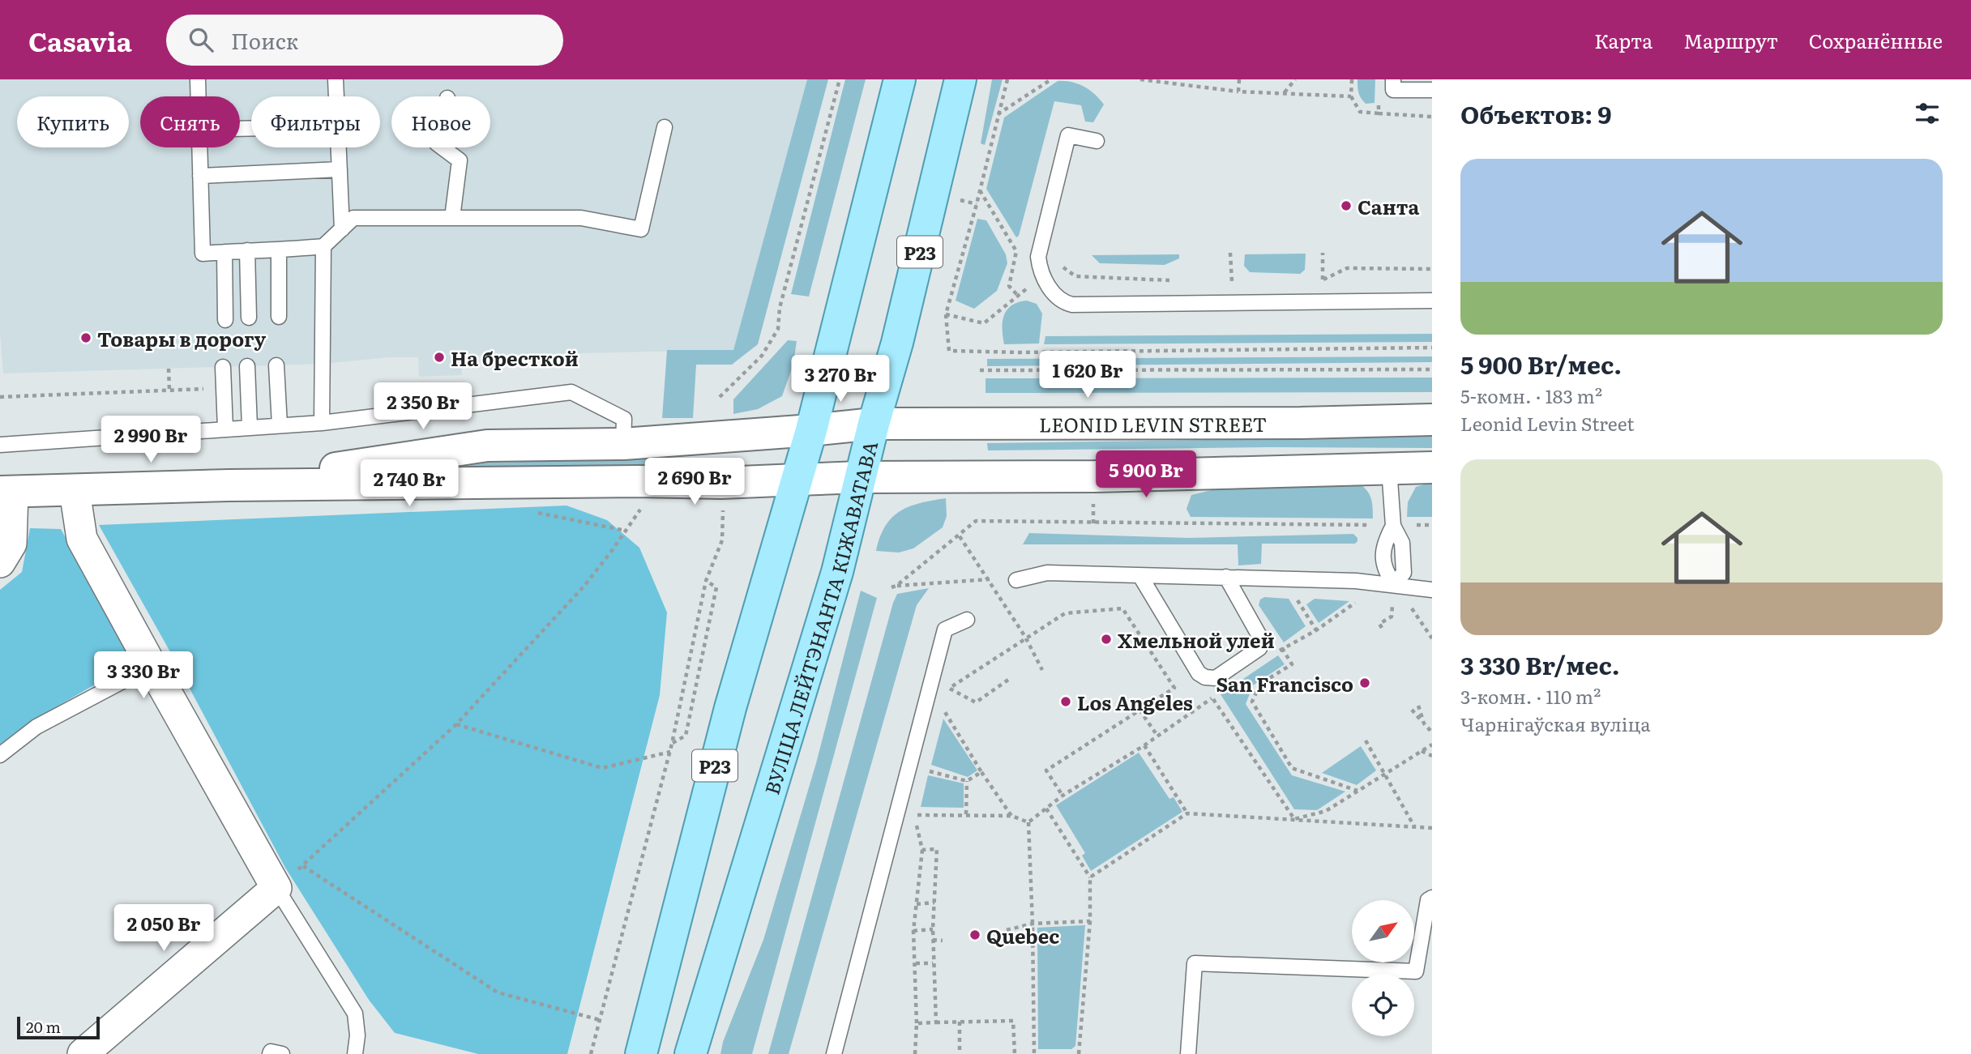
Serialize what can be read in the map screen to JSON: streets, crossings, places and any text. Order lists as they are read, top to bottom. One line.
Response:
{"streets":{"main road":["Р23","ВУЛІЦА ЛЕЙТЭНАНТА КІЖАВАТАВА"],"street":["LEONID LEVIN STREET"]},"crossings":[["Р23","LEONID LEVIN STREET"],["LEONID LEVIN STREET","ВУЛІЦА ЛЕЙТЭНАНТА КІЖАВАТАВА"]],"places":["Санта","Товары в дорогу","На бресткой","Хмельной улей","San Francisco","Los Angeles","Quebec"],"scale_bar":"20 m","north":"top right","page":{"header":"Casavia","search":"Поиск","nav":["Карта","Маршрут","Сохранённые"],"heading":"Объектов: 9","chip":["Купить","Снять","Фильтры","Новое"],"list":[{"name":"5 900 Br/мес.","note":"5-комн. · 183 m² · Leonid Levin Street"},{"name":"3 330 Br/мес.","note":"3-комн. · 110 m² · Чарнігаўская вуліца"}],"price":["1 620 Br","3 270 Br","2 350 Br","2 990 Br","5 900 Br","2 690 Br","2 740 Br","3 330 Br","2 050 Br"],"scale":"20 m"}}
